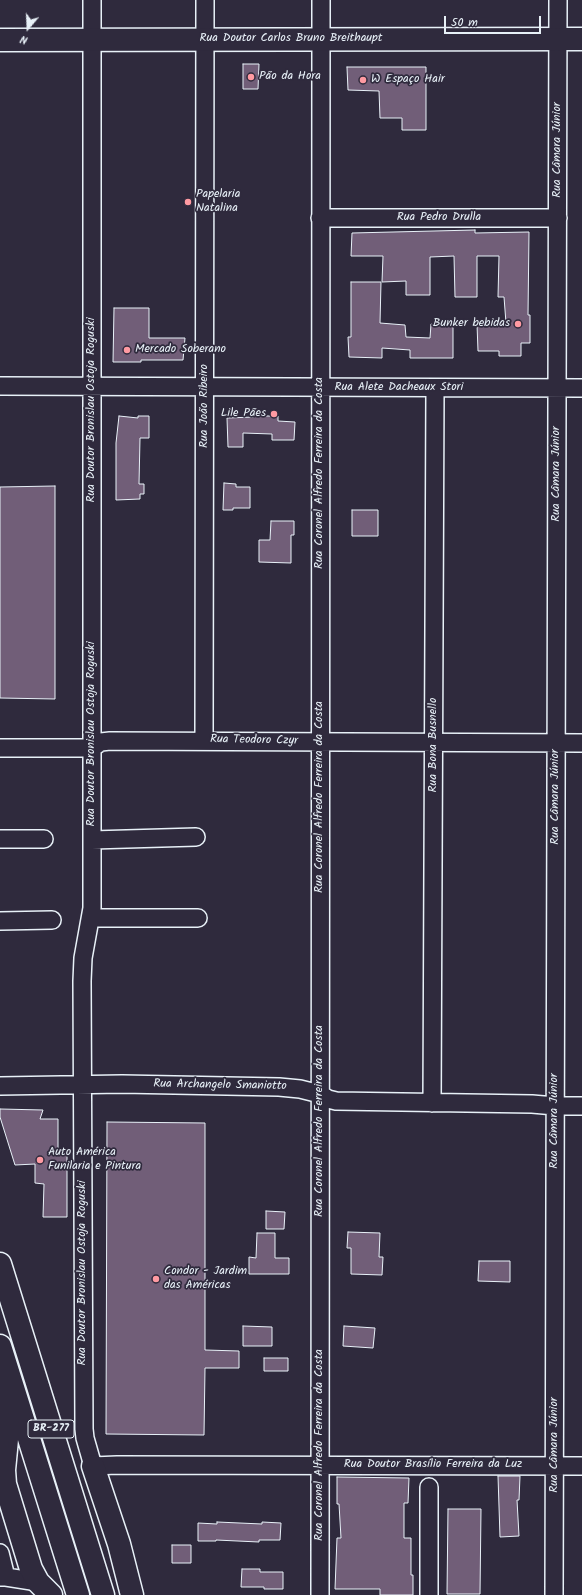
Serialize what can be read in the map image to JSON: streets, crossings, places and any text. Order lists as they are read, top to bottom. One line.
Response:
{"streets":{"main road":["Rua Doutor Carlos Bruno Breithaupt","BR-277"],"street":["Rua Câmara Júnior","Rua Pedro Drulla","Rua Alete Dacheaux Stori","Rua João Ribeiro","Rua Doutor Bronislau Ostoja Roguski","Rua Coronel Alfredo Ferreira da Costa","Rua Teodoro Czyr","Rua Bona Busnello","Rua Archangelo Smaniotto","Rua Doutor Brasílio Ferreira da Luz"]},"crossings":[["Rua Doutor Carlos Bruno Breithaupt","Rua Câmara Júnior"],["Rua Doutor Carlos Bruno Breithaupt","Rua João Ribeiro"],["Rua Doutor Carlos Bruno Breithaupt","Rua Doutor Bronislau Ostoja Roguski"],["Rua Doutor Carlos Bruno Breithaupt","Rua Coronel Alfredo Ferreira da Costa"],["Rua Câmara Júnior","Rua Pedro Drulla"],["Rua Câmara Júnior","Rua Alete Dacheaux Stori"],["Rua Câmara Júnior","Rua Teodoro Czyr"],["Rua Câmara Júnior","Rua Archangelo Smaniotto"],["Rua Câmara Júnior","Rua Doutor Brasílio Ferreira da Luz"],["Rua Pedro Drulla","Rua Coronel Alfredo Ferreira da Costa"],["Rua Alete Dacheaux Stori","Rua João Ribeiro"],["Rua Alete Dacheaux Stori","Rua Doutor Bronislau Ostoja Roguski"],["Rua Alete Dacheaux Stori","Rua Coronel Alfredo Ferreira da Costa"],["Rua Alete Dacheaux Stori","Rua Bona Busnello"],["Rua João Ribeiro","Rua Teodoro Czyr"],["Rua Doutor Bronislau Ostoja Roguski","Rua Teodoro Czyr"],["Rua Doutor Bronislau Ostoja Roguski","Rua Archangelo Smaniotto"],["Rua Doutor Bronislau Ostoja Roguski","Rua Doutor Brasílio Ferreira da Luz"],["Rua Coronel Alfredo Ferreira da Costa","Rua Teodoro Czyr"],["Rua Coronel Alfredo Ferreira da Costa","Rua Archangelo Smaniotto"],["Rua Coronel Alfredo Ferreira da Costa","Rua Doutor Brasílio Ferreira da Luz"],["Rua Teodoro Czyr","Rua Bona Busnello"],["Rua Bona Busnello","Rua Archangelo Smaniotto"]],"places":["Pão da Hora","W Espaço Hair","Papelaria Natalina","Bunker bebidas","Mercado Soberano","Lile Pães","Auto América Funilaria e Pintura","Condor - Jardim das Américas"],"scale_bar":"50 m","north":"bottom"}
